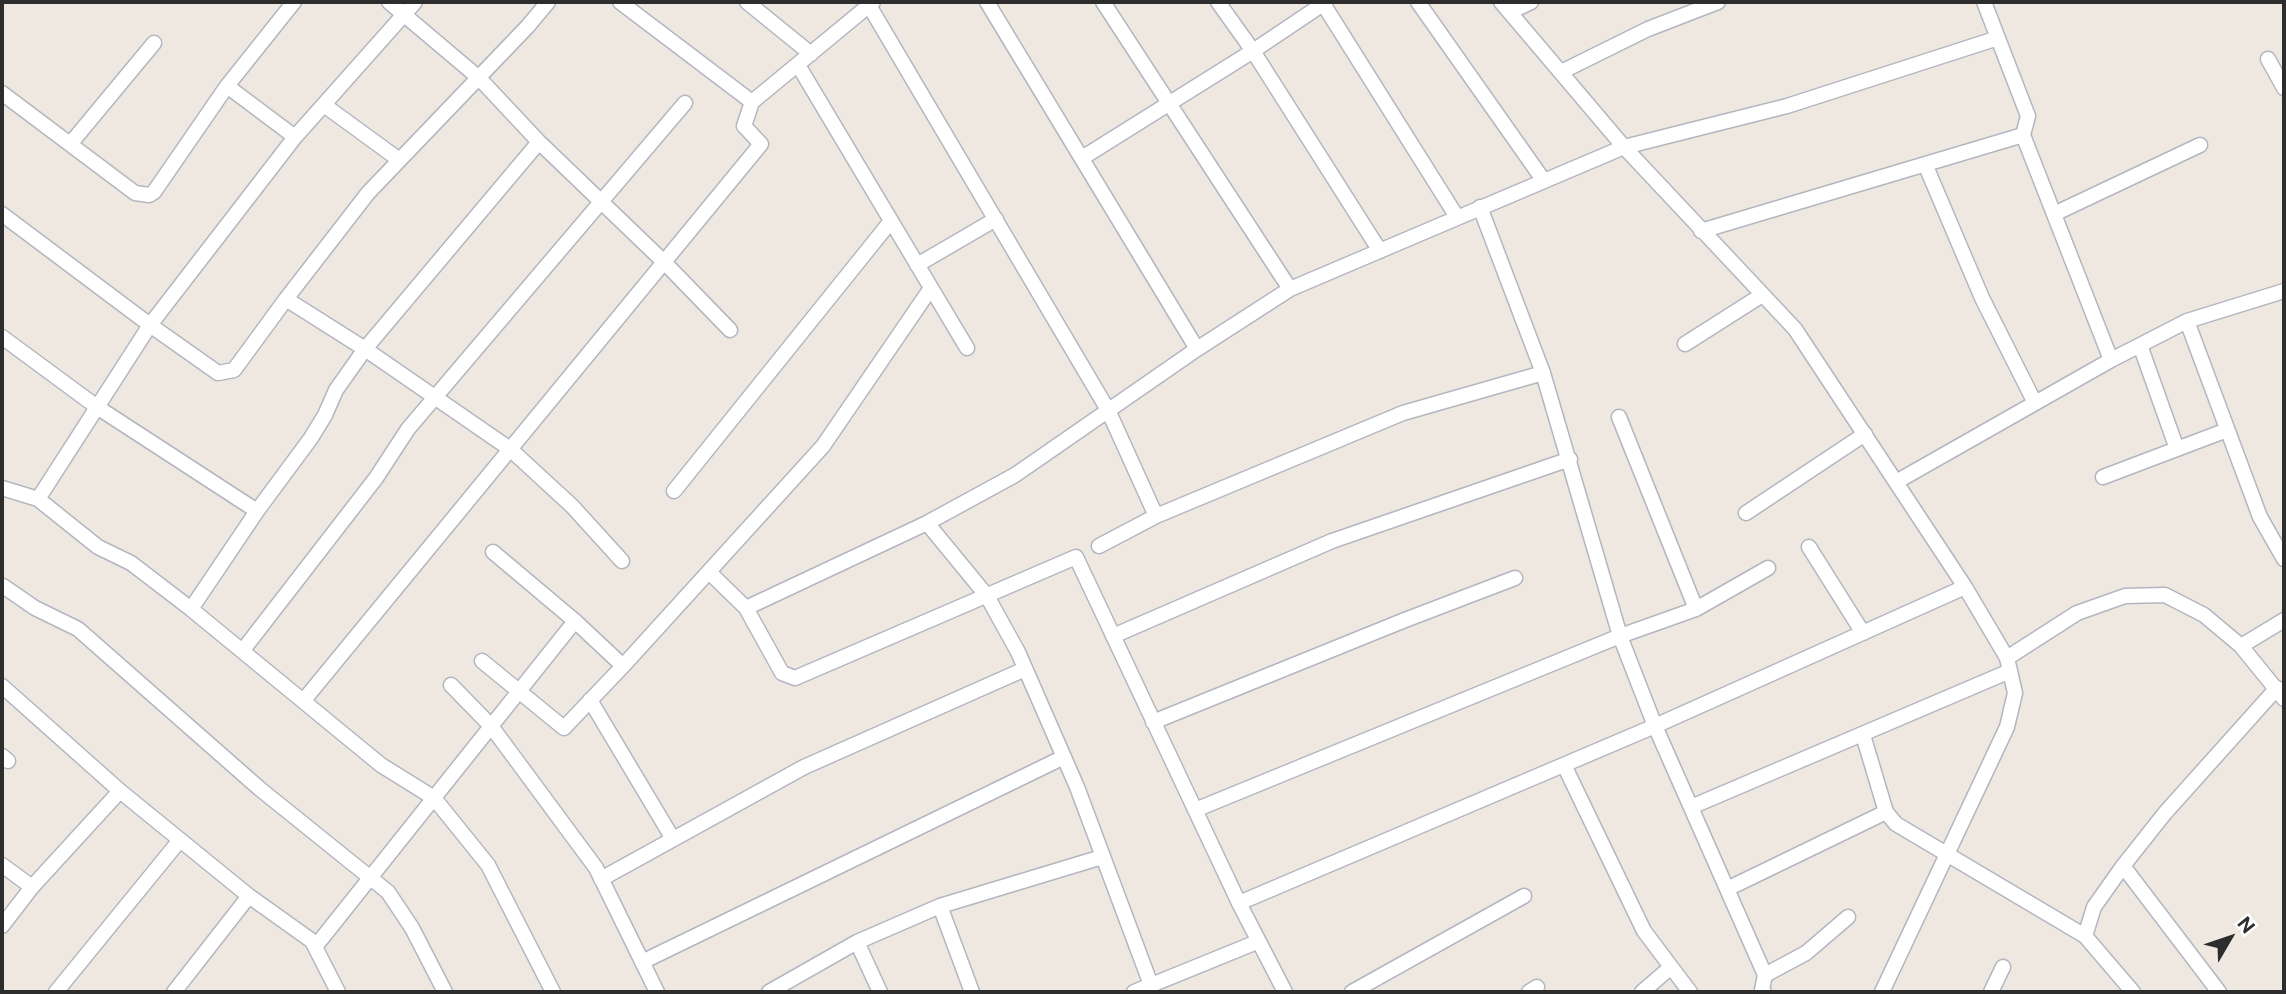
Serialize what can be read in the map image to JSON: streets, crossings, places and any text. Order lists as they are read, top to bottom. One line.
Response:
{"north":"top right"}
